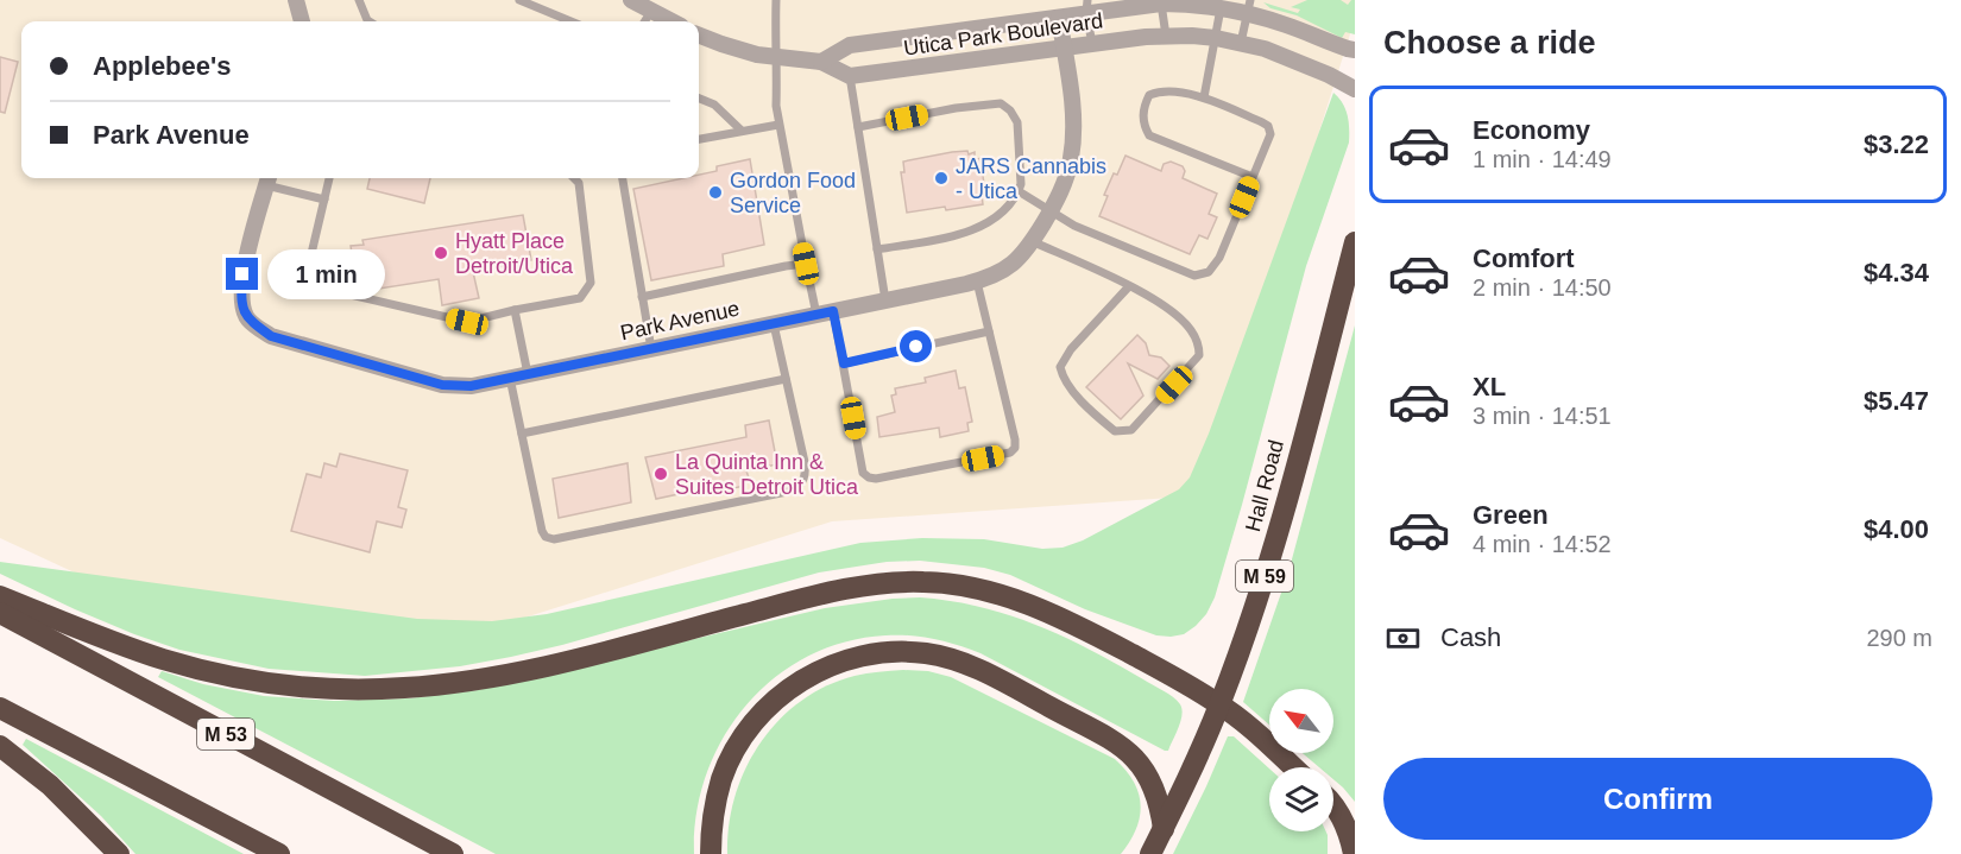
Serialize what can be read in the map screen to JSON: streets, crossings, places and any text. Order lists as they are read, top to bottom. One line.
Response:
{"streets":{"highway":["Hall Road","M 59","M 53"],"street":["Utica Park Boulevard","Park Avenue"]},"crossings":[["Utica Park Boulevard","Park Avenue"]],"places":["JARS Cannabis - Utica","Gordon Food Service","Hyatt Place Detroit/Utica","La Quinta Inn & Suites Detroit Utica"],"north":"top left","page":{"heading":"Choose a ride","banner":["Applebee's","Park Avenue"],"list":[{"name":"Economy","note":"1 min · 14:49","value":"$3.22"},{"name":"Comfort","note":"2 min · 14:50","value":"$4.34"},{"name":"XL","note":"3 min · 14:51","value":"$5.47"},{"name":"Green","note":"4 min · 14:52","value":"$4.00"}],"bubble":"1 min","pay":["Cash","290 m"],"buttons":"Confirm"}}
